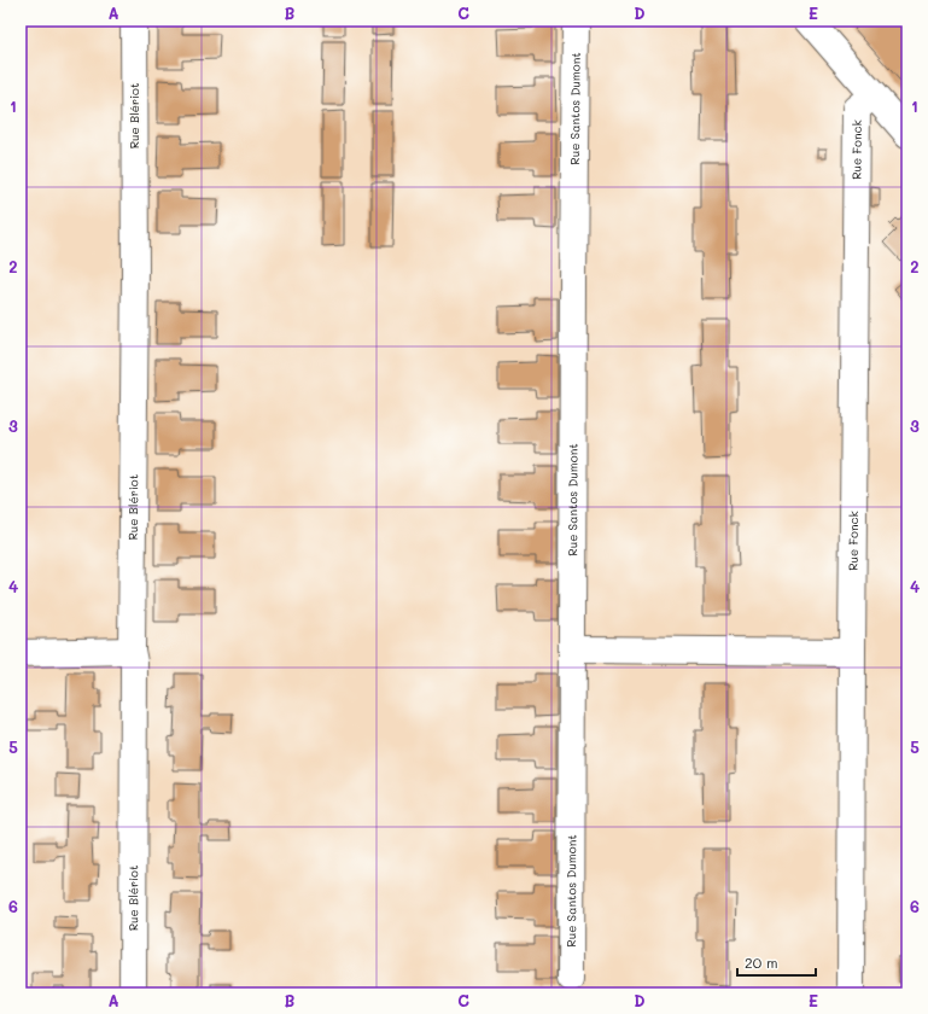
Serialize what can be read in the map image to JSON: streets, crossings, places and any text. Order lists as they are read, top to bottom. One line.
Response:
{"streets":{"street":["Rue Santos Dumont","Rue Blériot","Rue Fonck"]},"scale_bar":"20 m","grid":{"columns":["A","B","C","D","E"],"rows":["1","2","3","4","5","6"]}}
